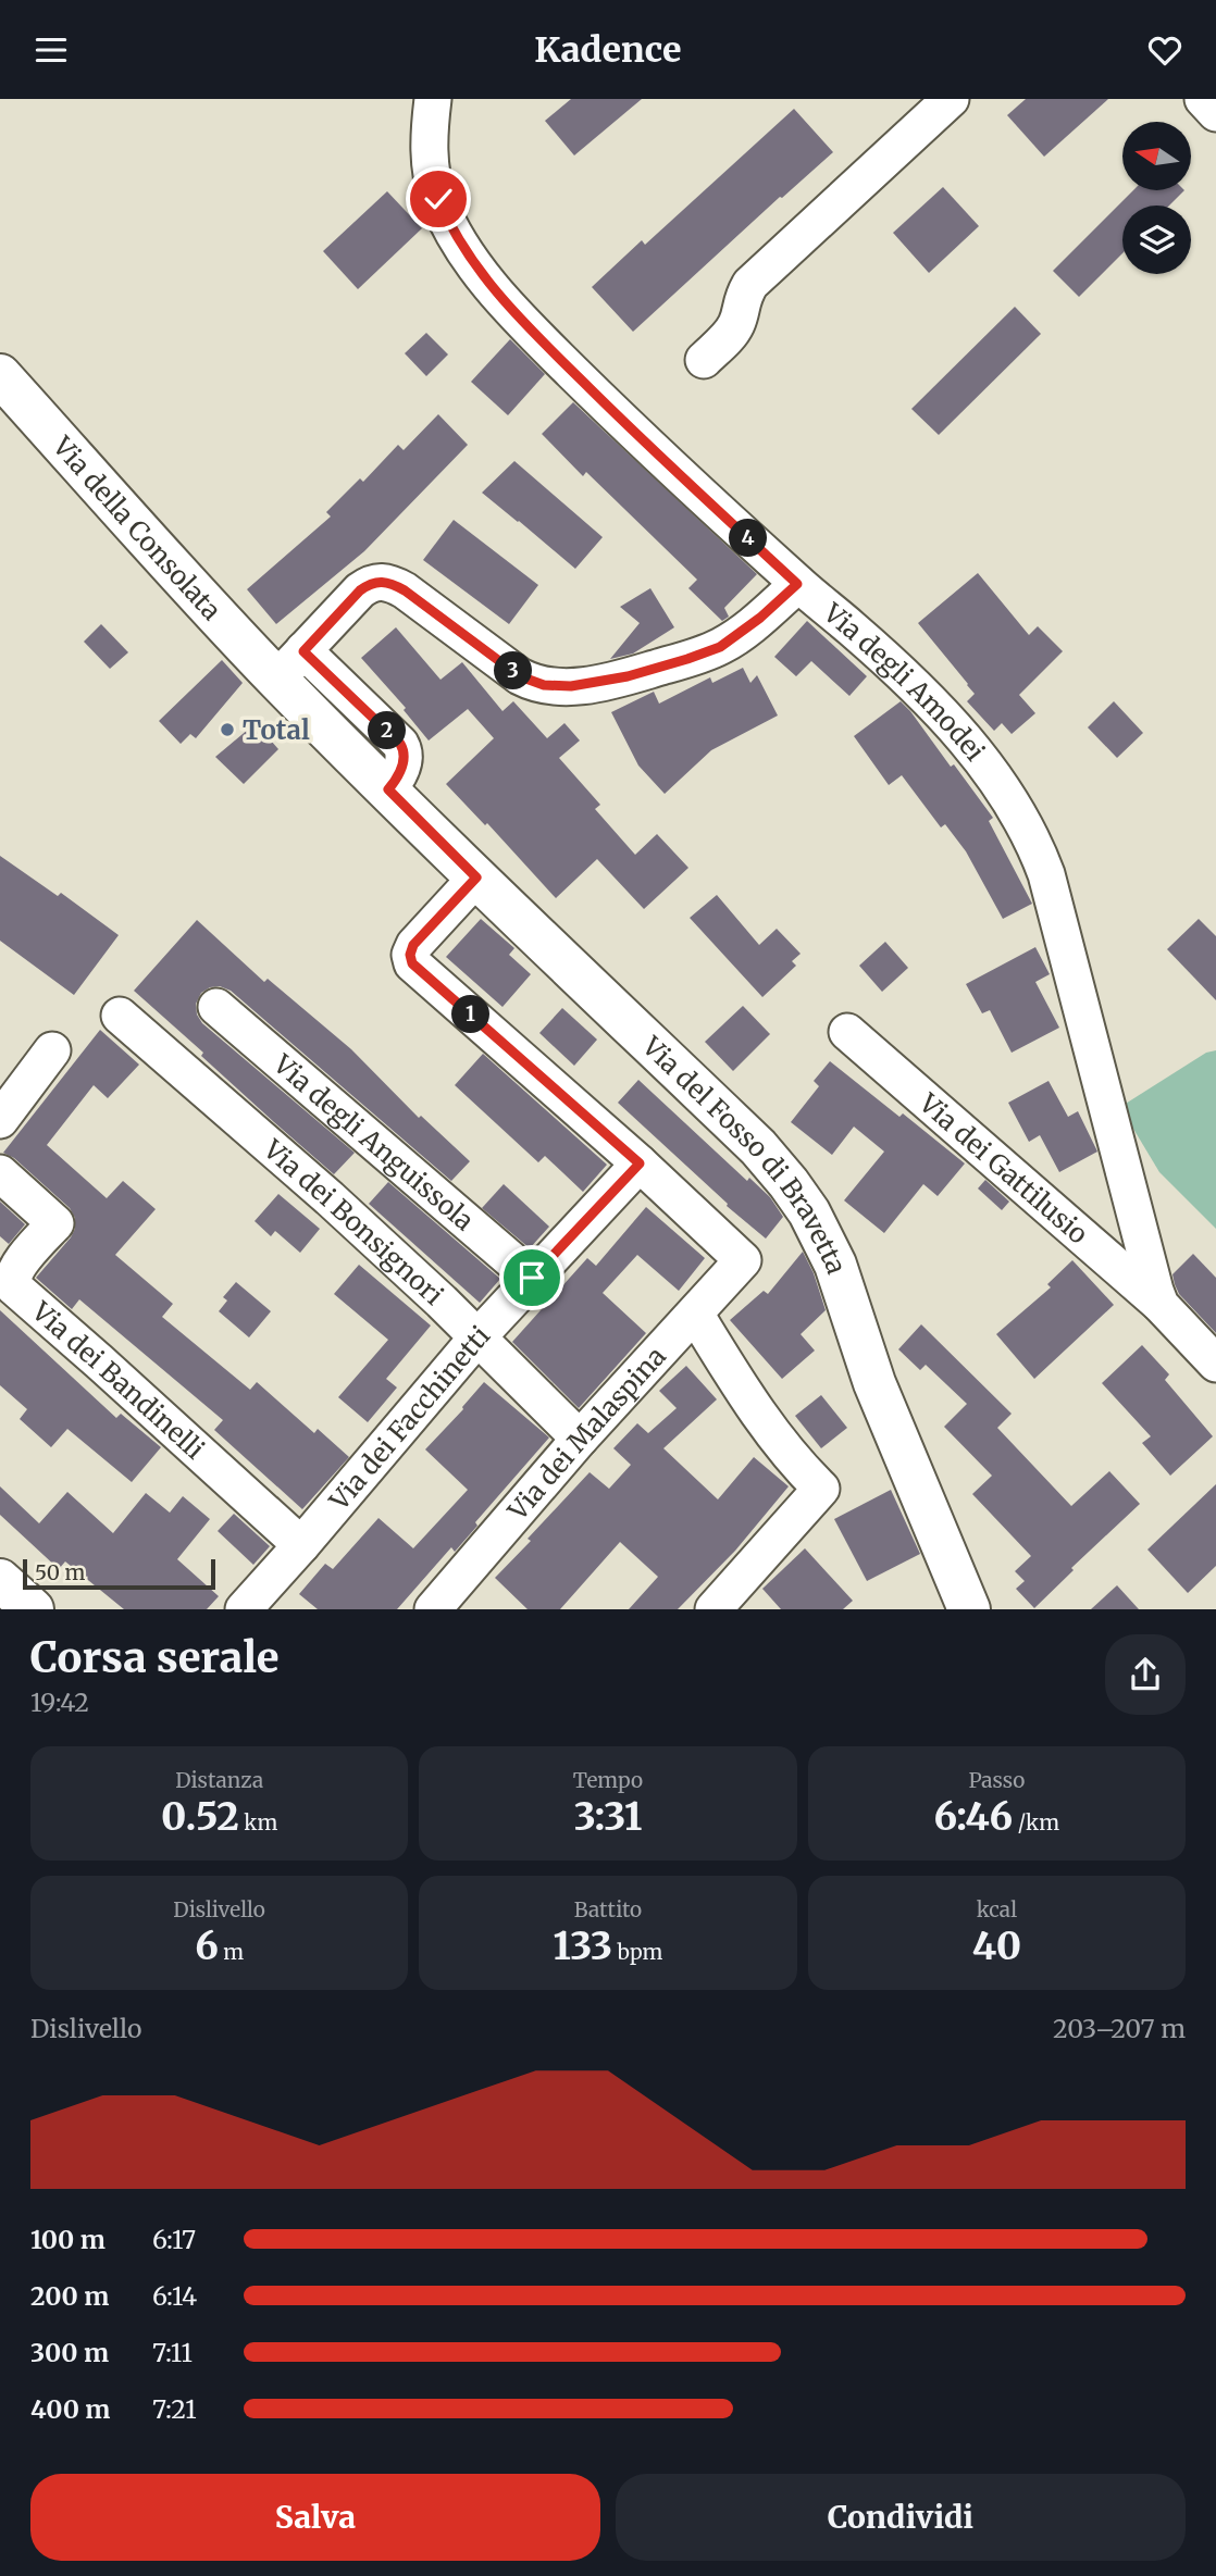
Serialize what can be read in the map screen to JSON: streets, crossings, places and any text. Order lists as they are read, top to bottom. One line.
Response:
{"streets":{"main road":["Via della Consolata","Via del Fosso di Bravetta"],"street":["Via degli Amodei","Via degli Anguissola","Via dei Gattilusio","Via dei Bonsignori","Via dei Bandinelli","Via dei Facchinetti","Via dei Malaspina"]},"crossings":[["Via della Consolata","Via degli Amodei"],["Via della Consolata","Via del Fosso di Bravetta"],["Via degli Amodei","Via del Fosso di Bravetta"],["Via degli Amodei","Via dei Gattilusio"],["Via degli Anguissola","Via dei Facchinetti"],["Via dei Bonsignori","Via dei Facchinetti"],["Via dei Bonsignori","Via dei Malaspina"],["Via dei Bandinelli","Via dei Facchinetti"],["Via dei Facchinetti","Via dei Malaspina"]],"places":["Total"],"scale_bar":"50 m","north":"left","page":{"header":"Kadence","pins":["4","3","2","1"],"scale":"50 m","heading":["Corsa serale","19:42"],"stats":[["Distanza","0.52 km"],["Tempo","3:31"],["Passo","6:46 /km"],["Dislivello","6 m"],["Battito","133 bpm"],["kcal","40"]],"chart":["Dislivello","203–207 m"],"list":[{"name":"100 m","note":"6:17"},{"name":"200 m","note":"6:14"},{"name":"300 m","note":"7:11"},{"name":"400 m","note":"7:21"}],"buttons":["Salva","Condividi"]}}
